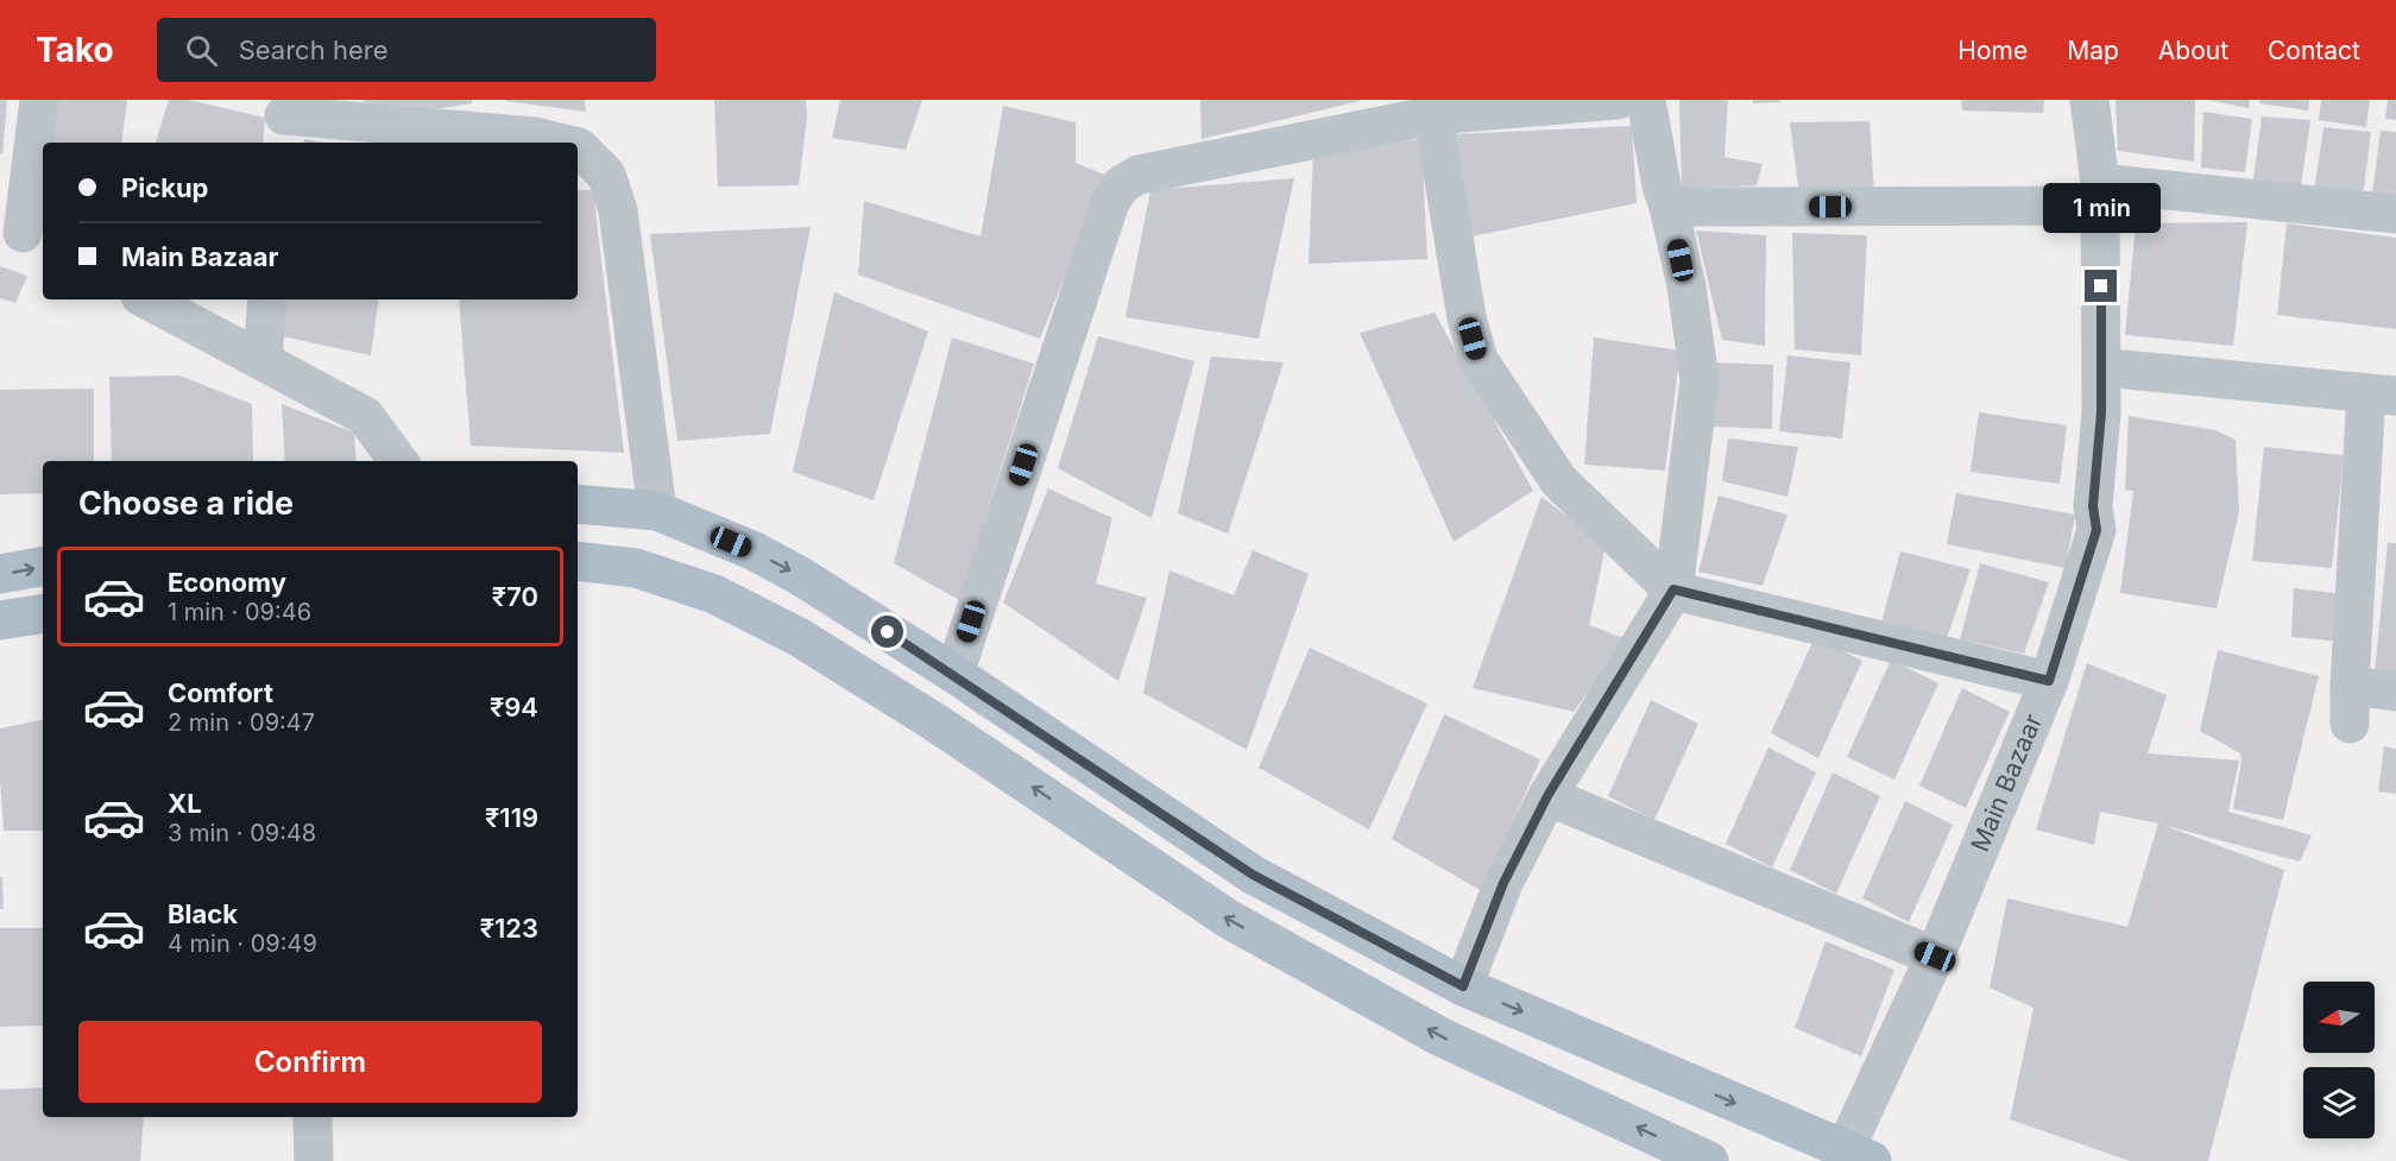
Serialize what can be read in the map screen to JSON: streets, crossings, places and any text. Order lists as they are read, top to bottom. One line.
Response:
{"streets":{"street":["Main Bazaar"]},"north":"left","page":{"header":"Tako","search":"Search here","nav":["Home","Map","About","Contact"],"banner":["Pickup","Main Bazaar"],"bubble":"1 min","heading":"Choose a ride","list":[{"name":"Economy","note":"1 min · 09:46","value":"₹70"},{"name":"Comfort","note":"2 min · 09:47","value":"₹94"},{"name":"XL","note":"3 min · 09:48","value":"₹119"},{"name":"Black","note":"4 min · 09:49","value":"₹123"}],"buttons":"Confirm"}}
